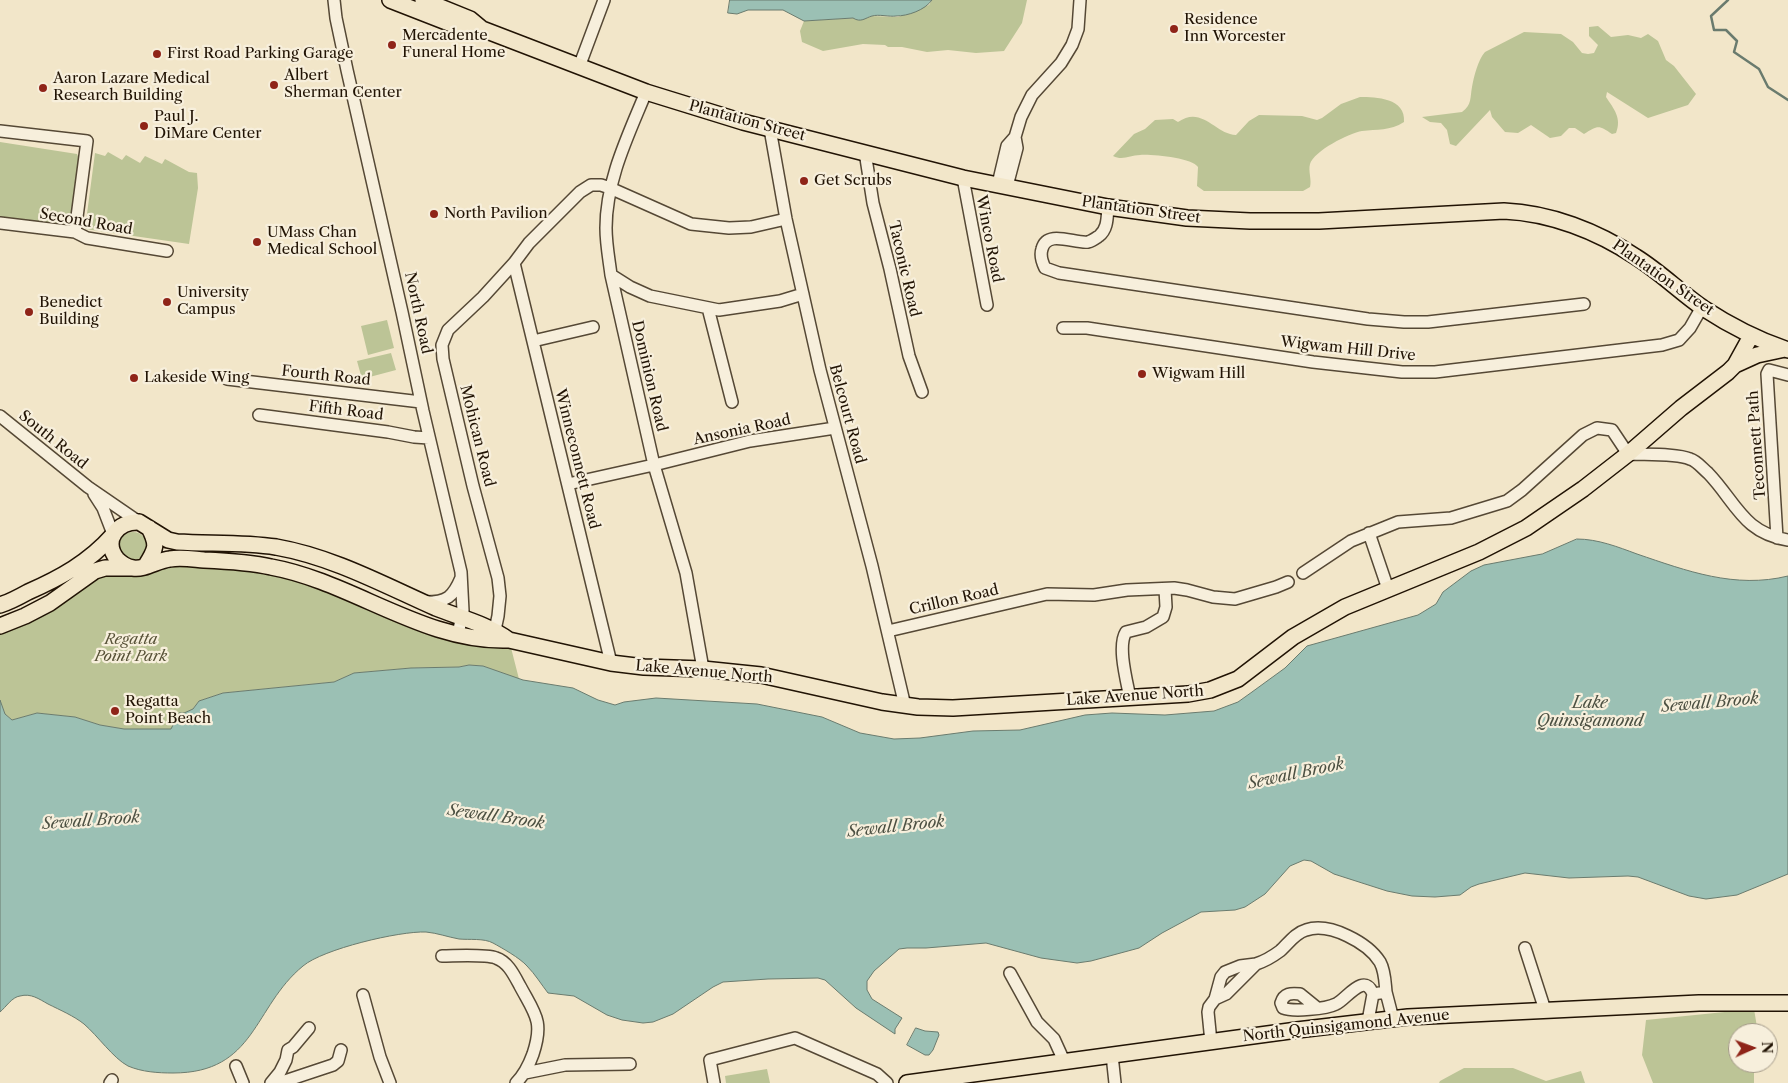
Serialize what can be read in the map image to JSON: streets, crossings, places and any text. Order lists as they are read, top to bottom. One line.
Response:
{"streets":{"main road":["Plantation Street","Lake Avenue North","North Quinsigamond Avenue"],"street":["Second Road","Winco Road","Taconic Road","North Road","Wigwam Hill Drive","Fourth Road","Dominion Road","Fifth Road","Belcourt Road","Ansonia Road","Mohican Road","South Road","Teconnett Path","Winneconnett Road","Crillon Road"]},"crossings":[["Plantation Street","Winco Road"],["Plantation Street","Taconic Road"],["Plantation Street","Wigwam Hill Drive"],["Plantation Street","Dominion Road"],["Plantation Street","Belcourt Road"],["North Road","Fourth Road"],["North Road","Fifth Road"],["North Road","Lake Avenue North"],["Dominion Road","Ansonia Road"],["Dominion Road","Mohican Road"],["Dominion Road","Lake Avenue North"],["Belcourt Road","Ansonia Road"],["Belcourt Road","Crillon Road"],["Belcourt Road","Lake Avenue North"],["Ansonia Road","Winneconnett Road"],["Mohican Road","Winneconnett Road"],["Mohican Road","Lake Avenue North"],["South Road","Lake Avenue North"],["Winneconnett Road","Lake Avenue North"]],"water":["Lake Quinsigamond","Sewall Brook"],"parks":["Regatta Point Park"],"places":["Residence Inn Worcester","Mercadente Funeral Home","First Road Parking Garage","Albert Sherman Center","Aaron Lazare Medical Research Building","Paul J. DiMare Center","Get Scrubs","North Pavilion","UMass Chan Medical School","University Campus","Benedict Building","Wigwam Hill","Lakeside Wing","Regatta Point Beach"],"north":"right"}
